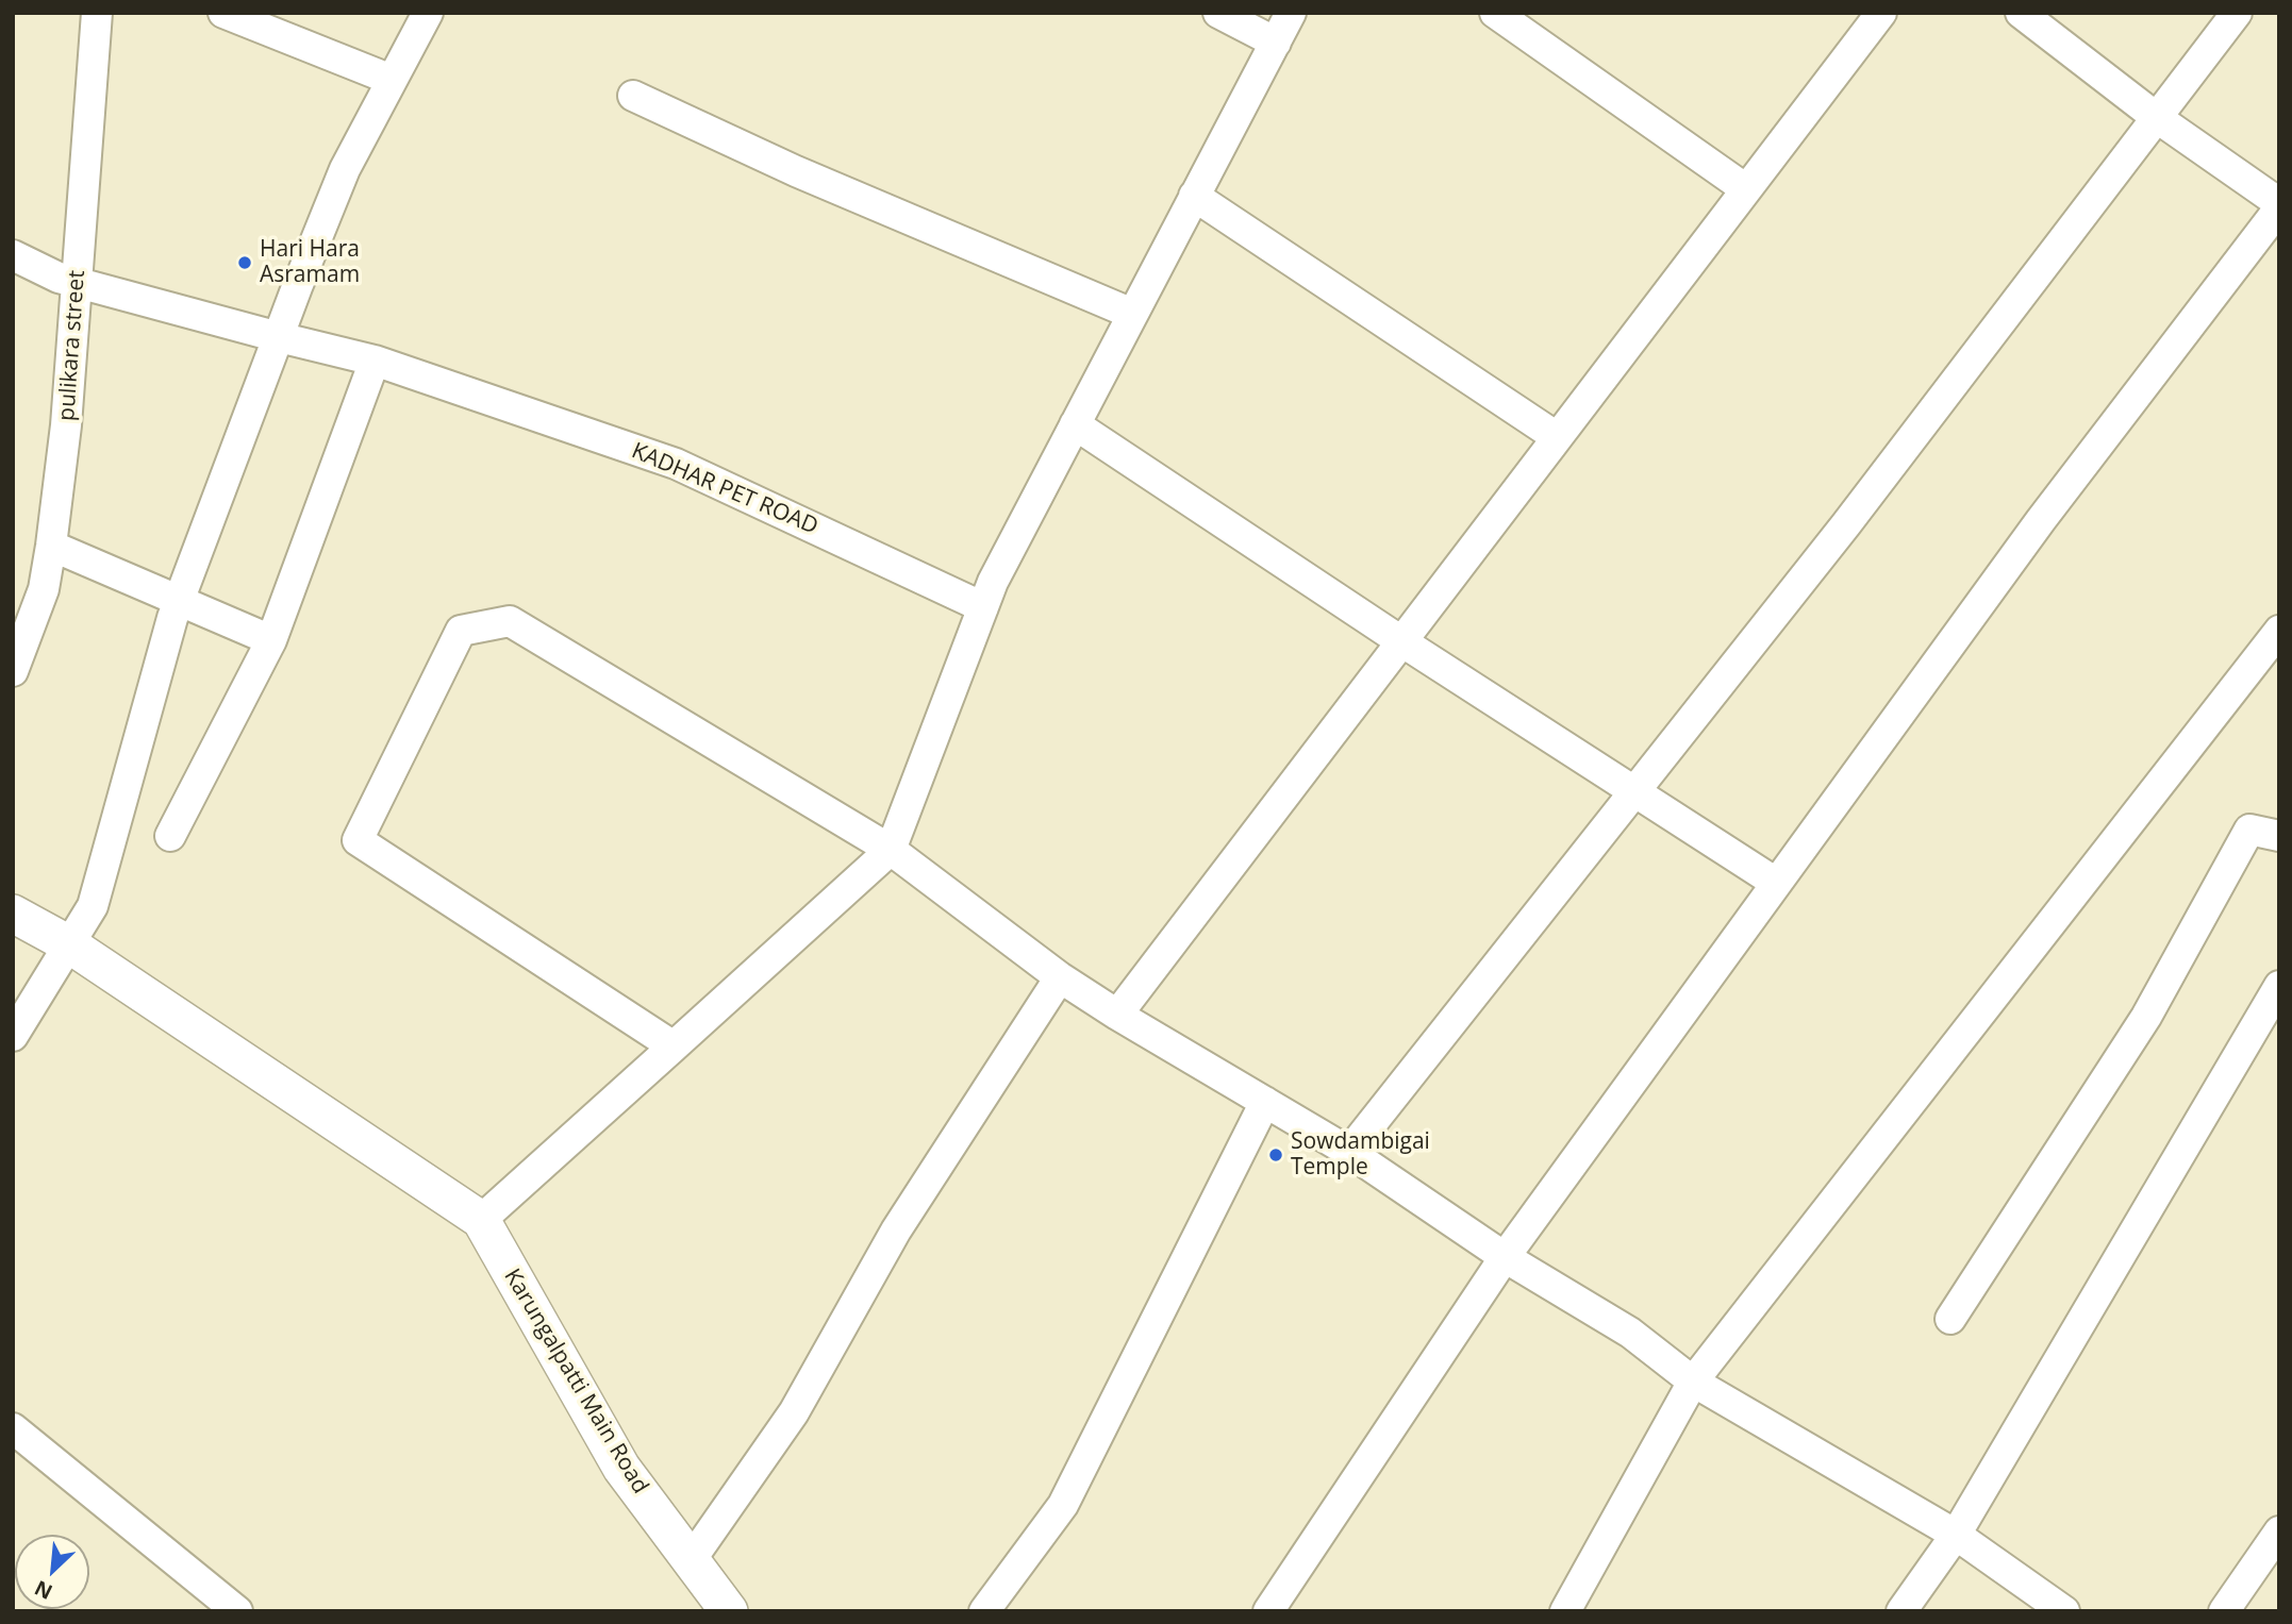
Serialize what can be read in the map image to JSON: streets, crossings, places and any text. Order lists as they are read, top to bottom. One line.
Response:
{"streets":{"street":["pulikara street","KADHAR PET ROAD","Karungalpatti Main Road"]},"crossings":[["pulikara street","KADHAR PET ROAD"]],"places":["Hari Hara Asramam","Sowdambigai Temple"],"north":"bottom left"}
